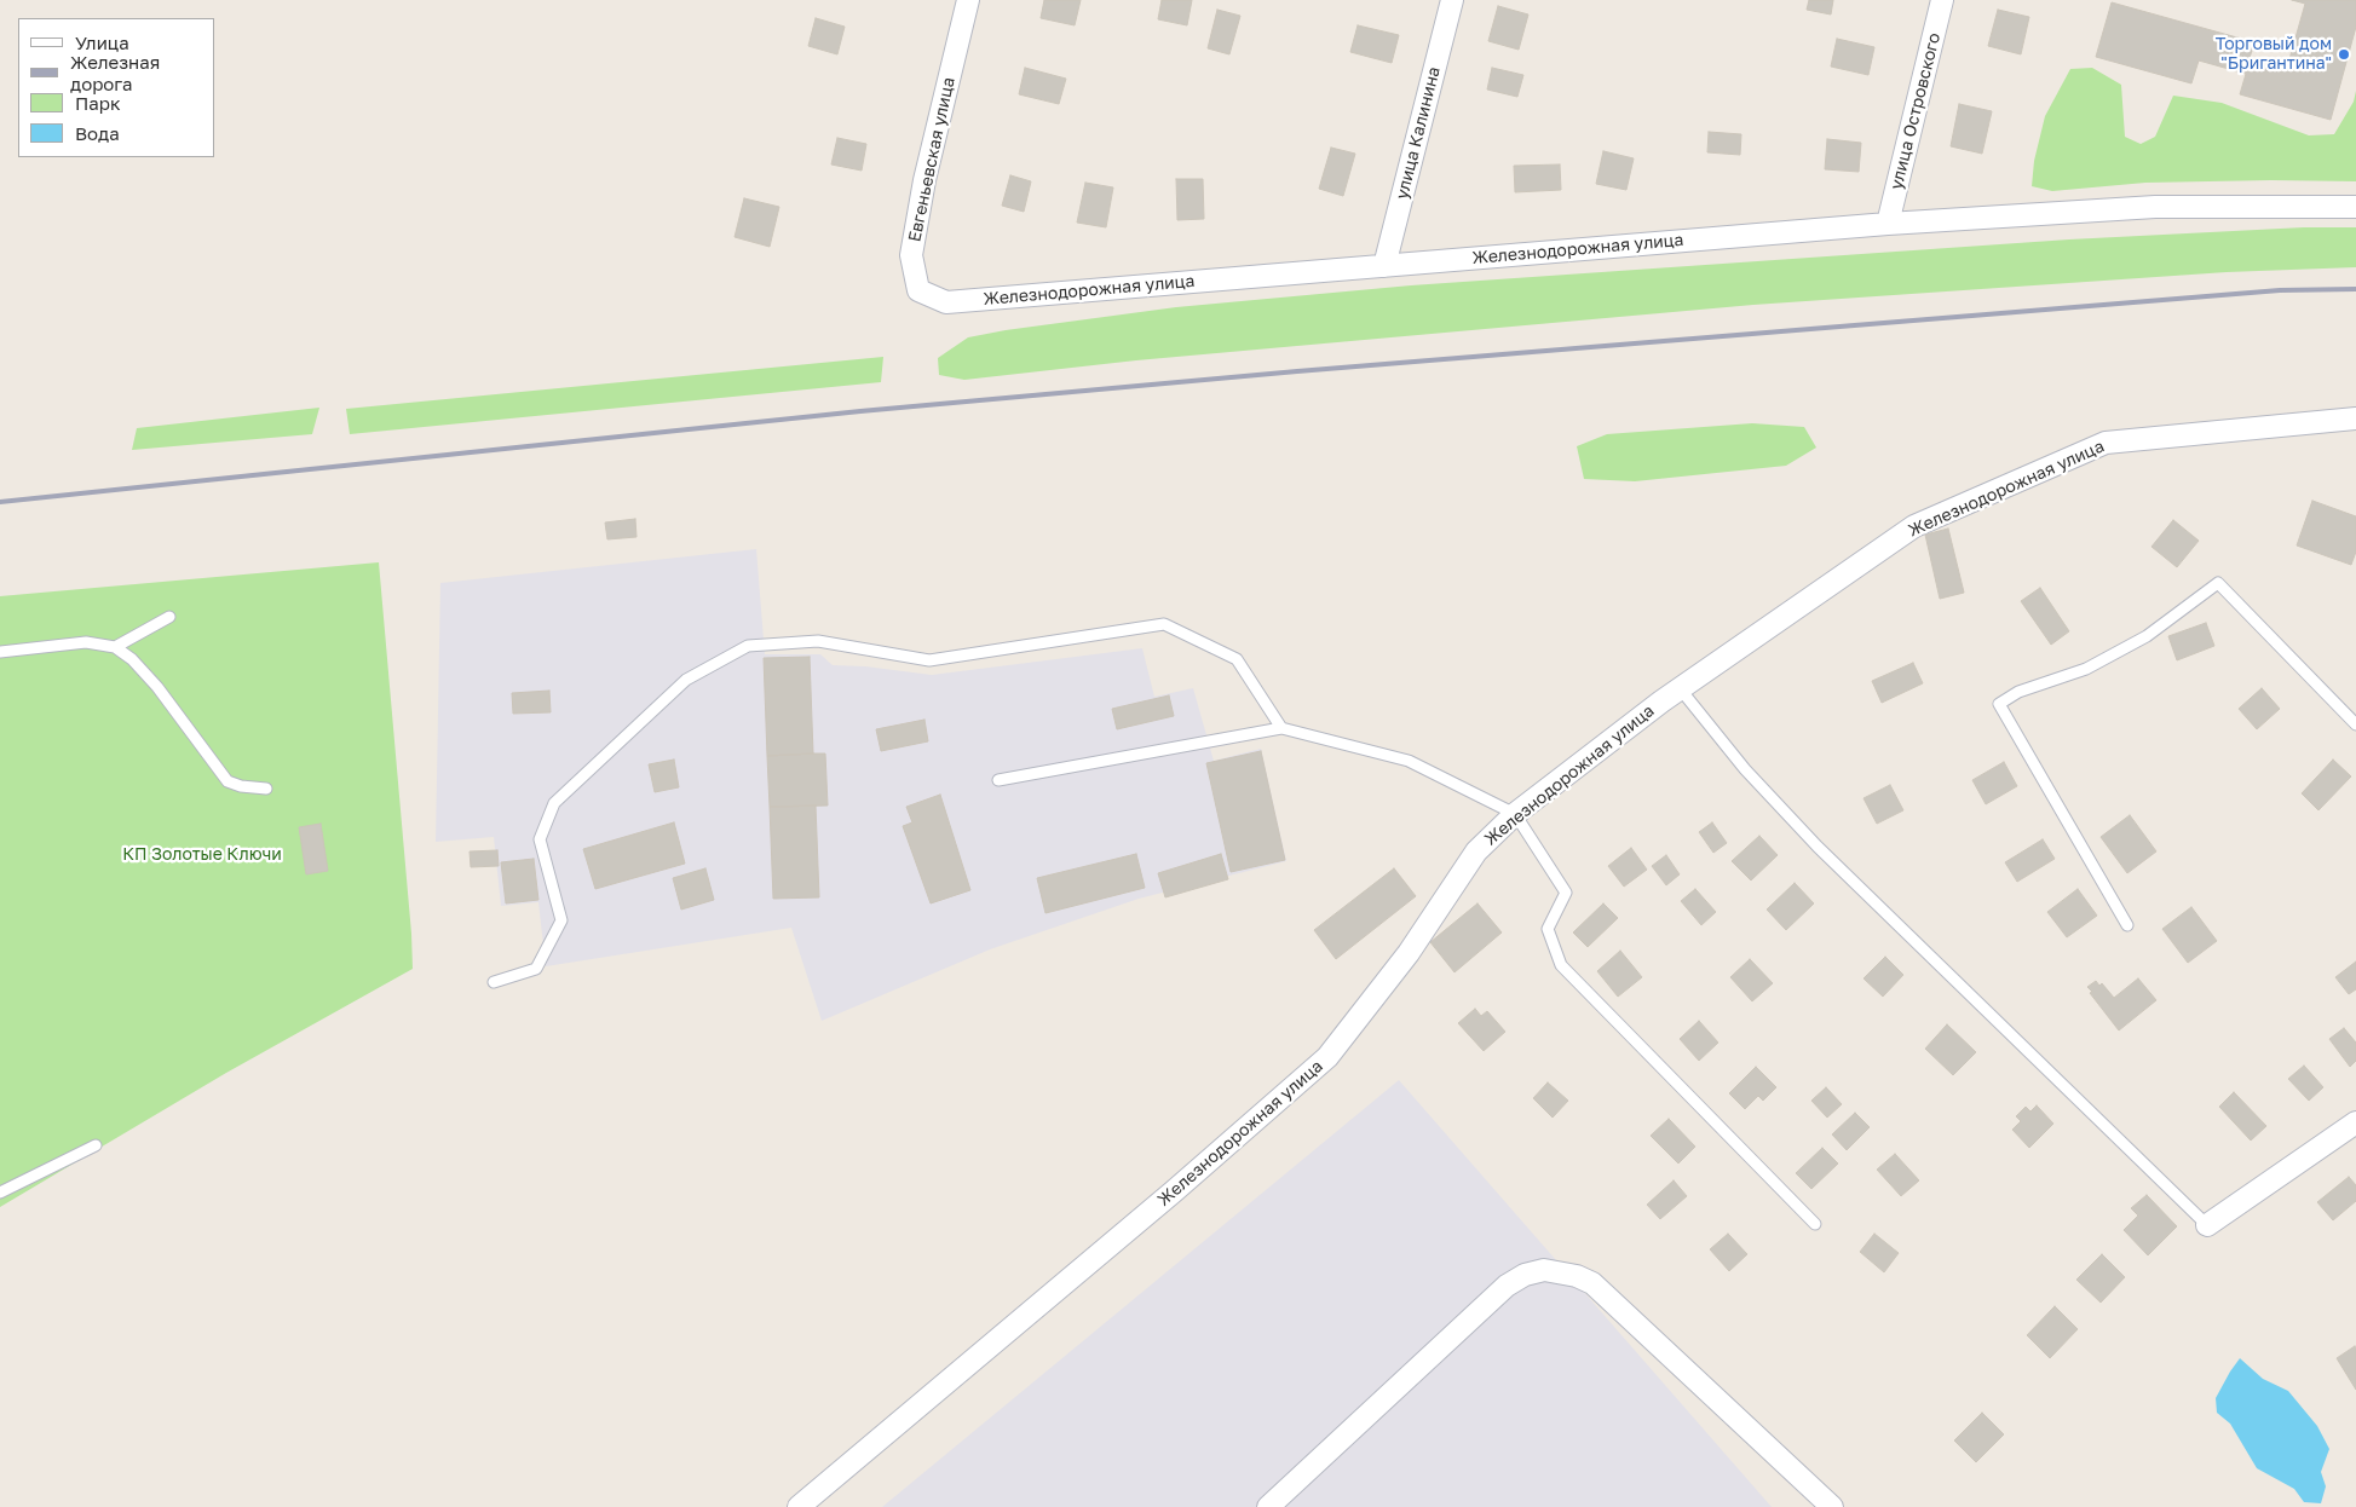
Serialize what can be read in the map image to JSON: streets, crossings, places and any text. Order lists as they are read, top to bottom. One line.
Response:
{"streets":{"street":["улица Островского","улица Калинина","Евгеньевская улица","Железнодорожная улица"]},"crossings":[["улица Островского","Железнодорожная улица"],["улица Калинина","Железнодорожная улица"],["Евгеньевская улица","Железнодорожная улица"]],"parks":["КП Золотые Ключи"],"places":["Торговый дом \"Бригантина\""],"legend":["Улица","Железная дорога","Парк","Вода"]}
